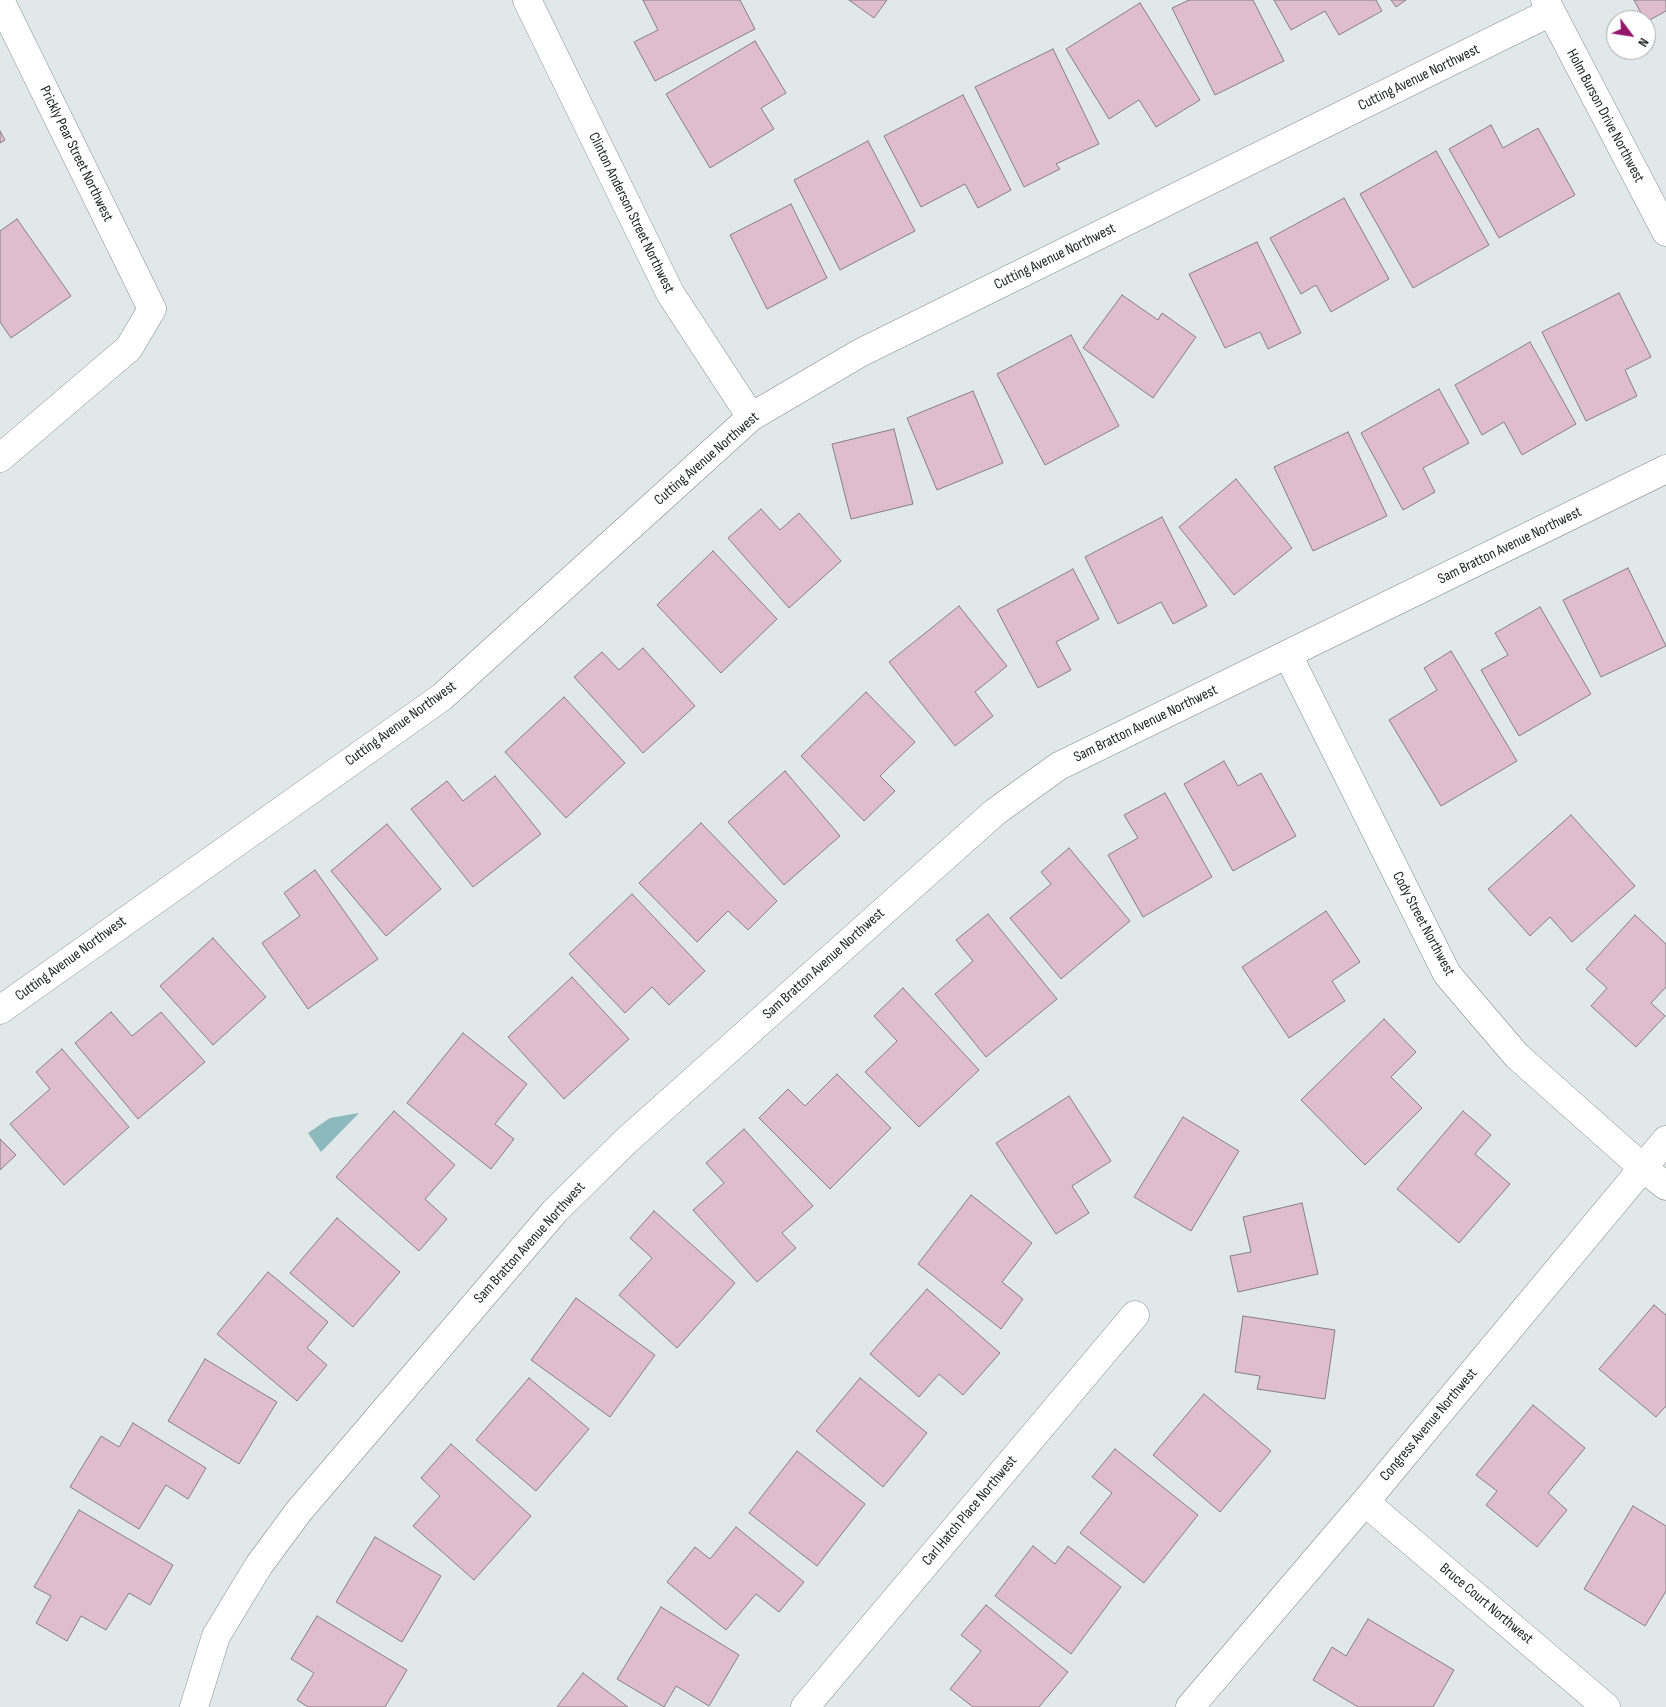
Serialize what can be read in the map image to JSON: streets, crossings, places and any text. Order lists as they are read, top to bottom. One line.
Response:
{"streets":{"street":["Cutting Avenue Northwest","Holm Burson Drive Northwest","Prickly Pear Street Northwest","Clinton Anderson Street Northwest","Sam Bratton Avenue Northwest","Cody Street Northwest","Congress Avenue Northwest","Carl Hatch Place Northwest","Bruce Court Northwest"]},"crossings":[["Cutting Avenue Northwest","Holm Burson Drive Northwest"],["Cutting Avenue Northwest","Clinton Anderson Street Northwest"],["Sam Bratton Avenue Northwest","Cody Street Northwest"],["Cody Street Northwest","Congress Avenue Northwest"],["Congress Avenue Northwest","Bruce Court Northwest"]],"north":"bottom right"}
